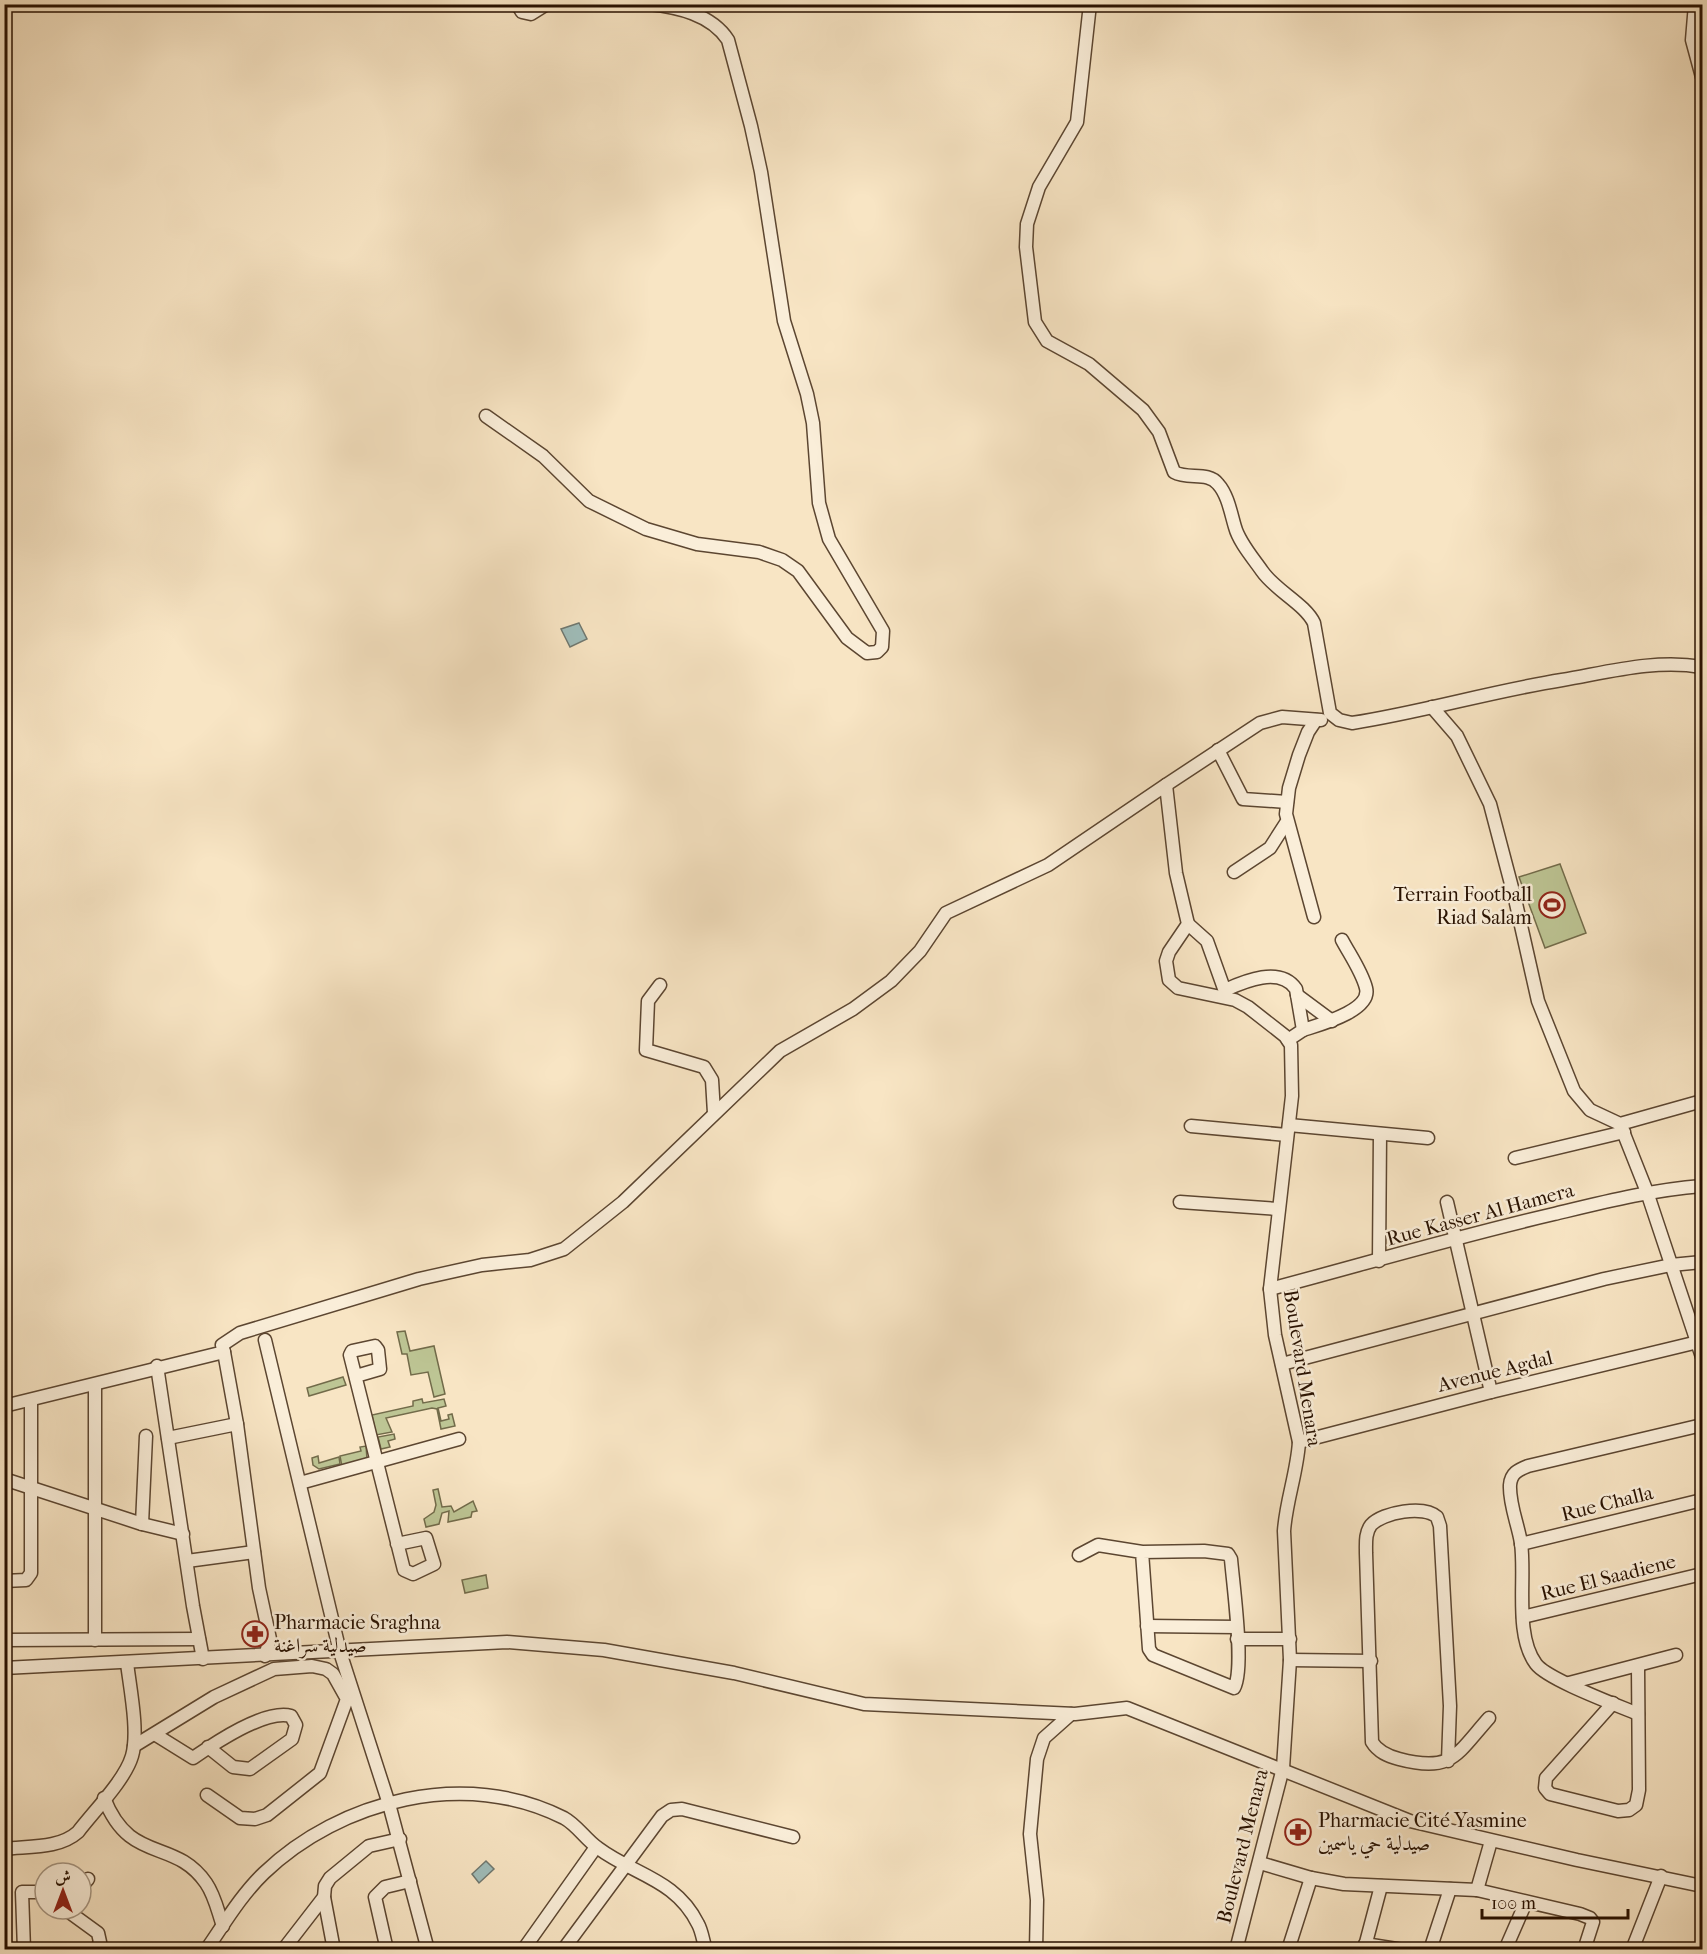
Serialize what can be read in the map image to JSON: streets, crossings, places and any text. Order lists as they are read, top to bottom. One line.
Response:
{"streets":{"street":["Rue Kasser Al Hamera","Boulevard Menara","Avenue Agdal","Rue Challa","Rue El Saadiene"]},"crossings":[["Rue Kasser Al Hamera","Boulevard Menara"],["Boulevard Menara","Avenue Agdal"]],"places":{"sports":["Terrain Football Riad Salam"],"pharmacy":["Pharmacie Sraghna صيدلية سراغنة","Pharmacie Cité Yasmine صيدلية حي ياسمين"]},"scale_bar":"100 m","north":"top"}
